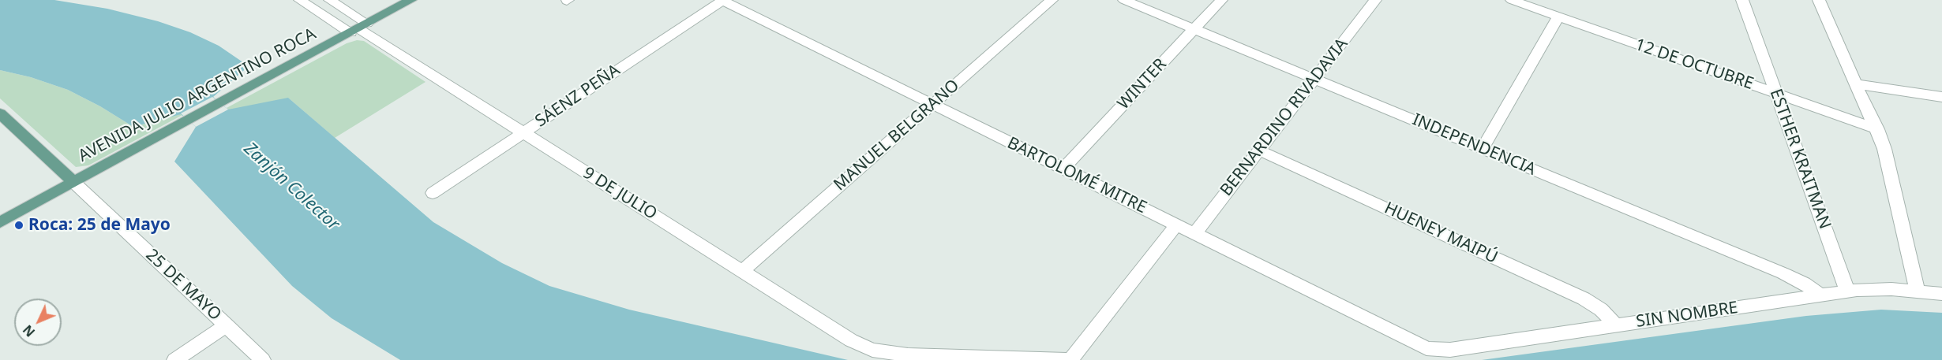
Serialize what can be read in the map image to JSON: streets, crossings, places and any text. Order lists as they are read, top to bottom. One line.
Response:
{"streets":{"main road":["AVENIDA JULIO ARGENTINO ROCA","25 DE MAYO"],"street":["12 DE OCTUBRE","WINTER","SÁENZ PEÑA","BERNARDINO RIVADAVIA","MANUEL BELGRANO","INDEPENDENCIA","ESTHER KRAITMAN","BARTOLOMÉ MITRE","9 DE JULIO","HUENEY MAIPÚ","SIN NOMBRE"]},"crossings":[["12 DE OCTUBRE","ESTHER KRAITMAN"],["WINTER","INDEPENDENCIA"],["WINTER","BARTOLOMÉ MITRE"],["AVENIDA JULIO ARGENTINO ROCA","9 DE JULIO"],["AVENIDA JULIO ARGENTINO ROCA","25 DE MAYO"],["SÁENZ PEÑA","BARTOLOMÉ MITRE"],["SÁENZ PEÑA","9 DE JULIO"],["BERNARDINO RIVADAVIA","INDEPENDENCIA"],["BERNARDINO RIVADAVIA","BARTOLOMÉ MITRE"],["BERNARDINO RIVADAVIA","HUENEY MAIPÚ"],["MANUEL BELGRANO","BARTOLOMÉ MITRE"],["MANUEL BELGRANO","9 DE JULIO"],["INDEPENDENCIA","SIN NOMBRE"],["ESTHER KRAITMAN","SIN NOMBRE"],["BARTOLOMÉ MITRE","SIN NOMBRE"],["HUENEY MAIPÚ","SIN NOMBRE"]],"water":["Zanjón Colector"],"places":["Roca: 25 de Mayo"],"north":"bottom left"}
